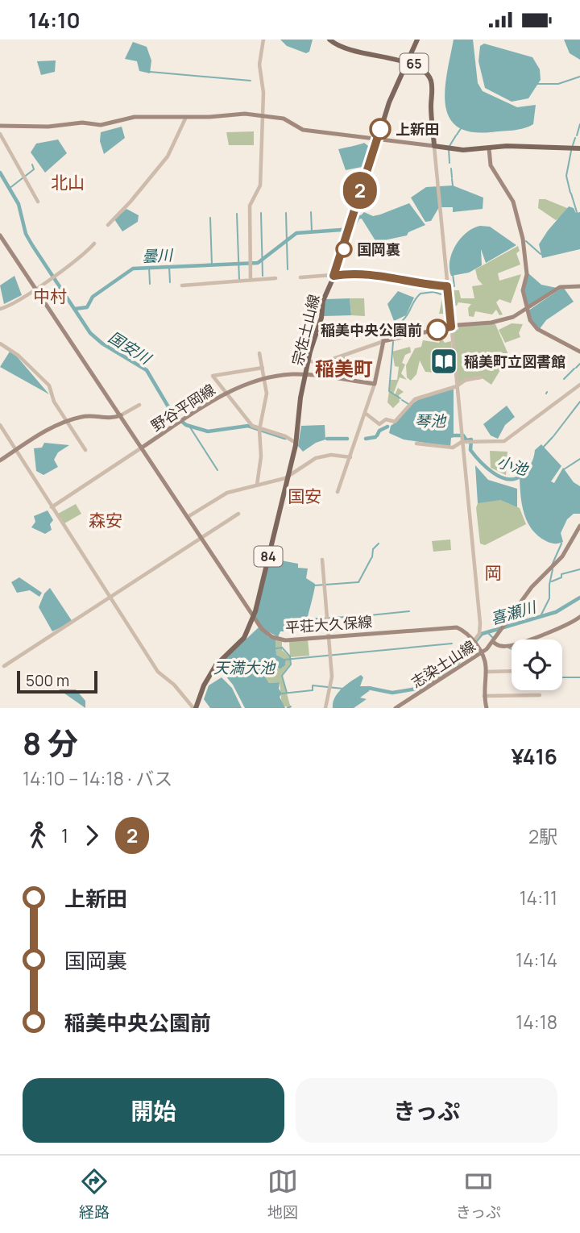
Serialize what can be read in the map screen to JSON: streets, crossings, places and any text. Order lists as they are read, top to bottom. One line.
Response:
{"streets":{"main road":["65","宗佐土山線","野谷平岡線","84","平荘大久保線","志染土山線"]},"crossings":[["65","宗佐土山線"],["宗佐土山線","野谷平岡線"],["宗佐土山線","平荘大久保線"],["野谷平岡線","平荘大久保線"]],"districts":["北山","中村","稲美町","国安","森安","岡"],"water":["曇川","国安川","琴池","小池","喜瀬川","天満大池"],"places":{"other":["上新田","国岡裏","稲美中央公園前"],"library":["稲美町立図書館"]},"lines":["bus line 2"],"scale_bar":"500 m","page":{"status":"14:10","on_map":"2","scale":"500 m","heading":["8 分","14:10 – 14:18 · バス","¥416"],"legs":["1","2","2駅"],"list":[{"name":"上新田","value":"14:11"},{"name":"国岡裏","value":"14:14"},{"name":"稲美中央公園前","value":"14:18"}],"buttons":["開始","きっぷ"],"tabs":["経路","地図","きっぷ"]}}
